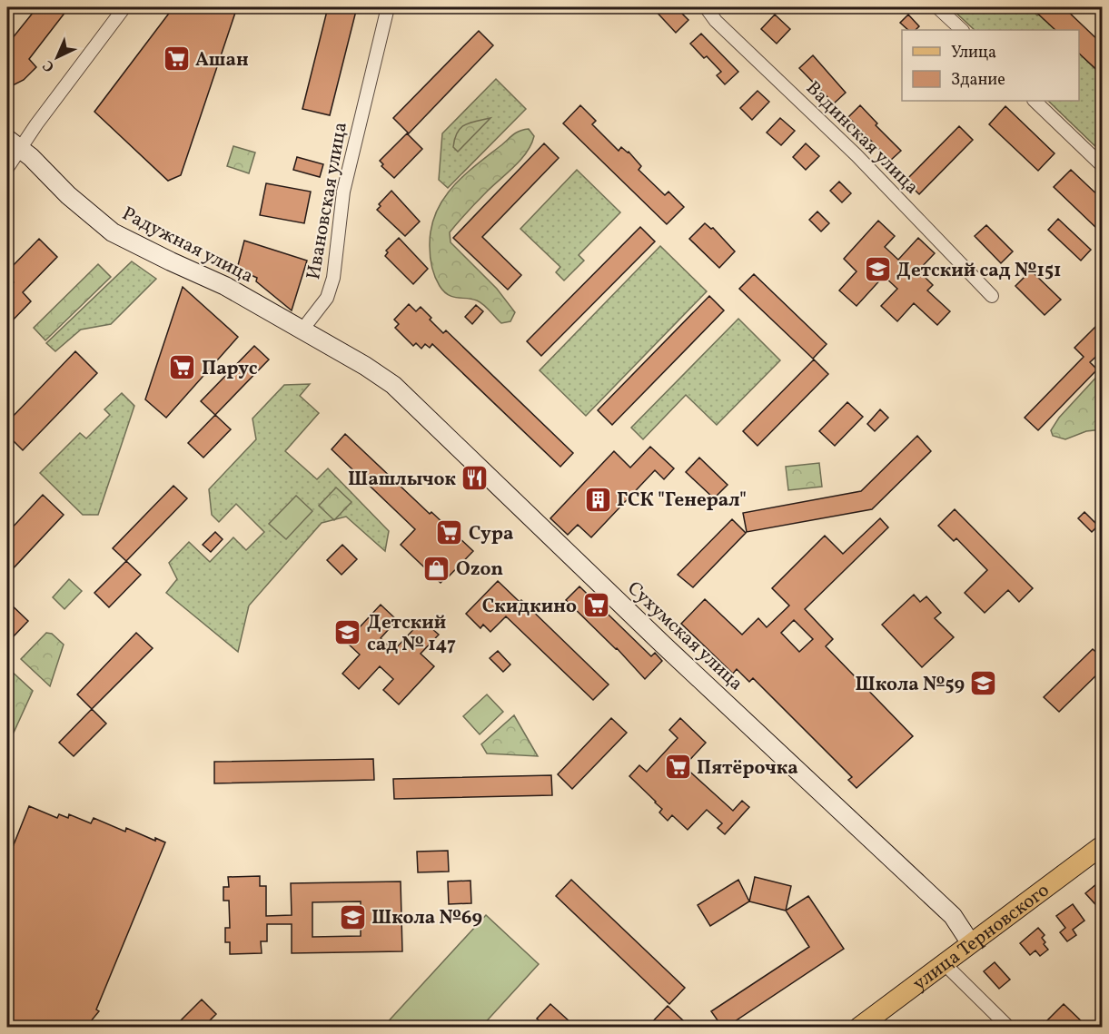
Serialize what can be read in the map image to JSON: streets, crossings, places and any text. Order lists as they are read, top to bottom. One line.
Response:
{"streets":{"main road":["Радужная улица","Сухумская улица","улица Терновского"],"street":["Вадинская улица","Ивановская улица"]},"crossings":[["Ивановская улица","Радужная улица"],["Радужная улица","Сухумская улица"],["Сухумская улица","улица Терновского"]],"places":{"supermarket":["Ашан","Парус","Сура","Скидкино","Пятёрочка"],"school or university":["Детский сад №151","Детский сад № 147","Школа №59","Школа №69"],"restaurant":["Шашлычок"],"building":["ГСК \"Генерал\""],"shop":["Ozon"]},"legend":["Улица","Здание"],"north":"bottom left"}
